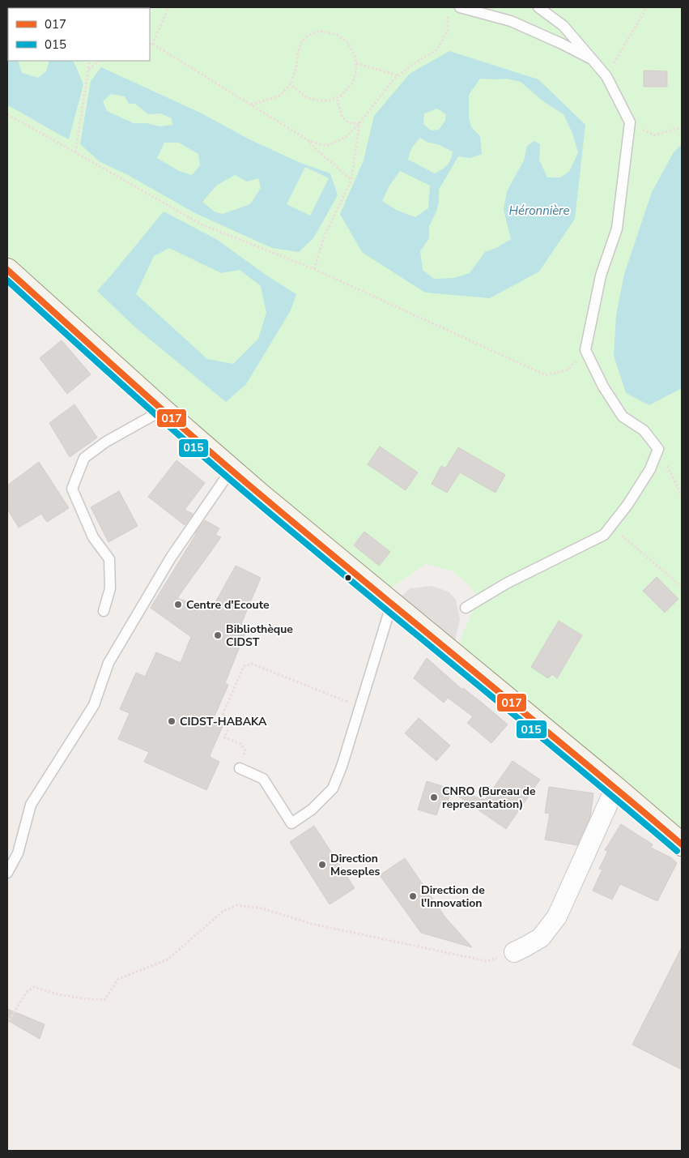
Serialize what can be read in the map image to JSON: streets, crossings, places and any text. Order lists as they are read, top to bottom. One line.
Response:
{"water":["Héronnière"],"places":["Centre d'Ecoute","Bibliothèque CIDST","CIDST-HABAKA","CNRO (Bureau de represantation)","Direction Meseples","Direction de l'Innovation"],"lines":["transit line 017","transit line 015"],"legend":["017","015"]}
